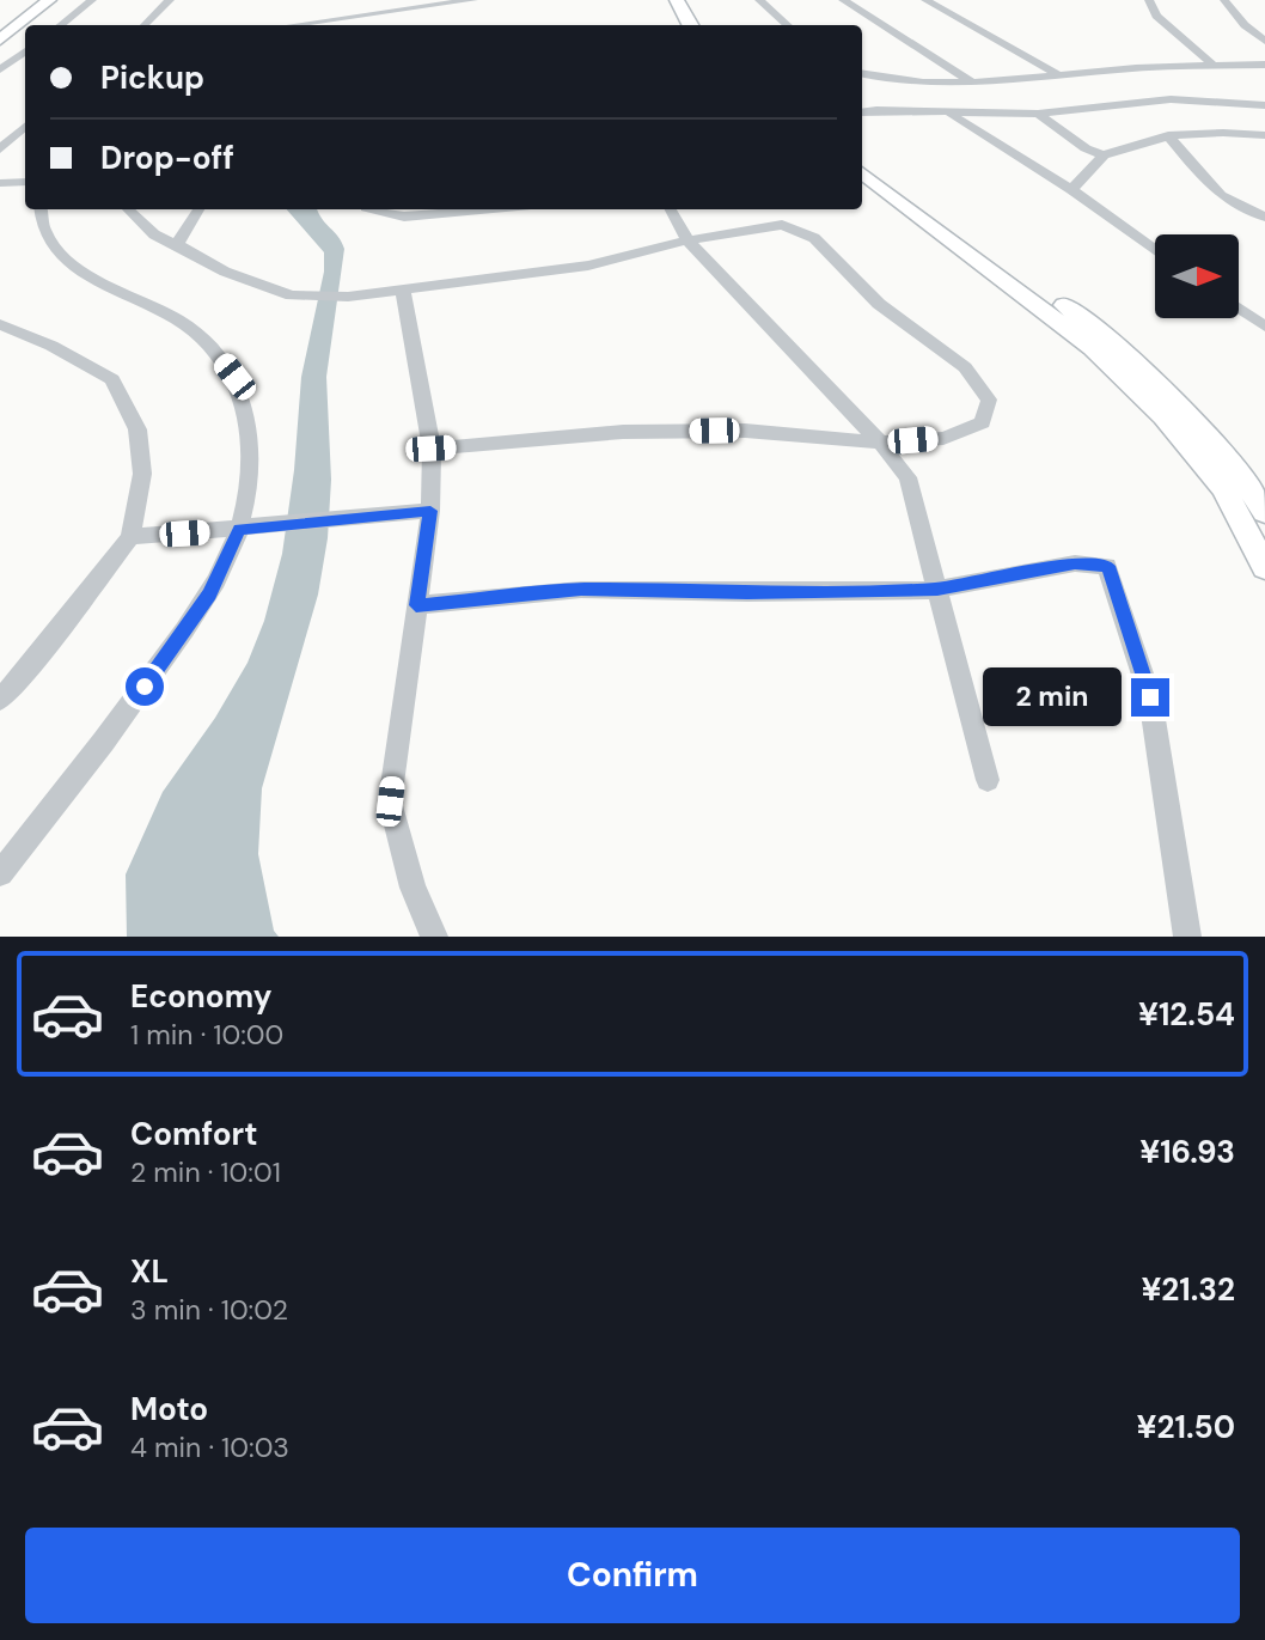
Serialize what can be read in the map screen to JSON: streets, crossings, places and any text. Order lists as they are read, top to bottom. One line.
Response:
{"north":"right","page":{"banner":["Pickup","Drop-off"],"bubble":"2 min","list":[{"name":"Economy","note":"1 min · 10:00","value":"¥12.54"},{"name":"Comfort","note":"2 min · 10:01","value":"¥16.93"},{"name":"XL","note":"3 min · 10:02","value":"¥21.32"},{"name":"Moto","note":"4 min · 10:03","value":"¥21.50"}],"buttons":"Confirm"}}
